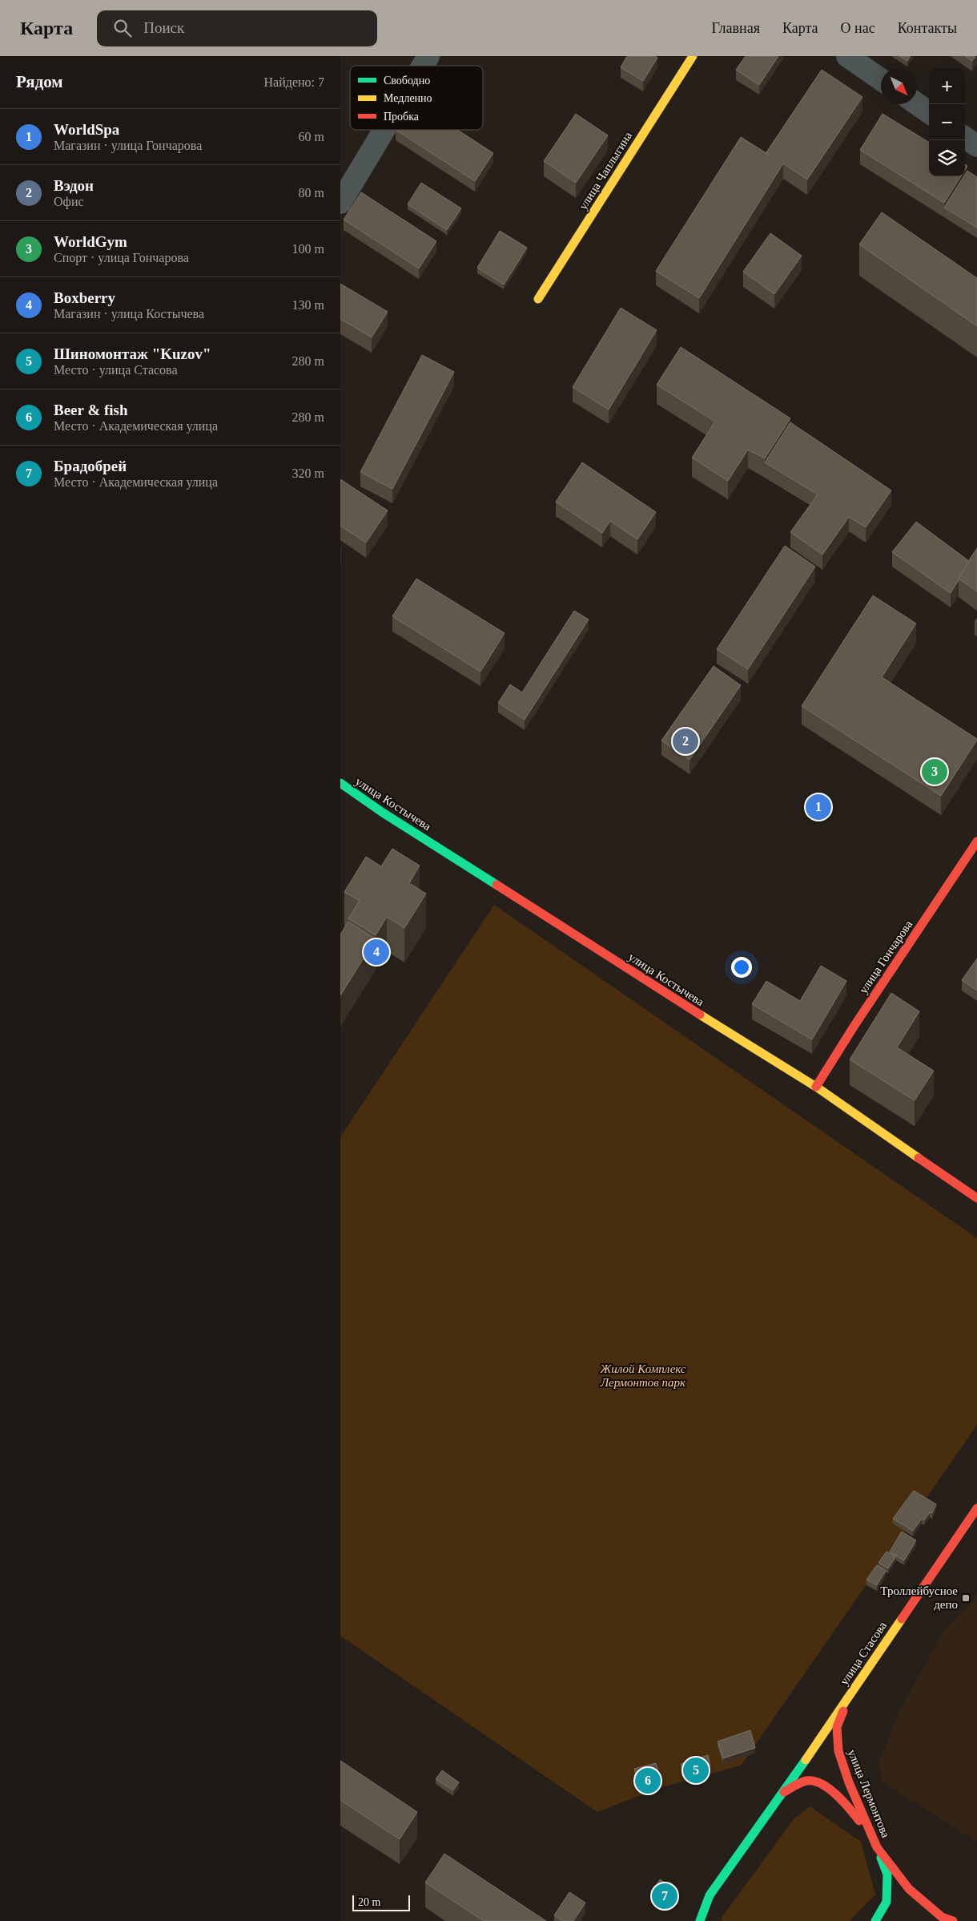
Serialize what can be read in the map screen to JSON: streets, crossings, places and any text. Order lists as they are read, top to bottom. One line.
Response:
{"streets":{"street":["улица Чаплыгина","улица Костычева","улица Гончарова","улица Стасова","улица Лермонтова"]},"crossings":[["улица Костычева","улица Гончарова"],["улица Стасова","улица Лермонтова"]],"parks":["Жилой Комплекс Лермонтов парк"],"places":{"transit":["Троллейбусное депо"]},"legend":["Свободно","Медленно","Пробка"],"scale_bar":"20 m","north":"bottom right","page":{"header":"Карта","search":"Поиск","nav":["Главная","Карта","О нас","Контакты"],"heading":["Рядом","Найдено: 7"],"map_buttons":["+","−"],"list":[{"mark":"1","name":"WorldSpa","note":"Магазин · улица Гончарова","value":"60 m"},{"mark":"2","name":"Вэдон","note":"Офис","value":"80 m"},{"mark":"3","name":"WorldGym","note":"Спорт · улица Гончарова","value":"100 m"},{"mark":"4","name":"Boxberry","note":"Магазин · улица Костычева","value":"130 m"},{"mark":"5","name":"Шиномонтаж \"Kuzov\"","note":"Место · улица Стасова","value":"280 m"},{"mark":"6","name":"Beer & fish","note":"Место · Академическая улица","value":"280 m"},{"mark":"7","name":"Брадобрей","note":"Место · Академическая улица","value":"320 m"}],"pins":["2","3","1","4","5","6","7"],"scale":"20 m"}}
